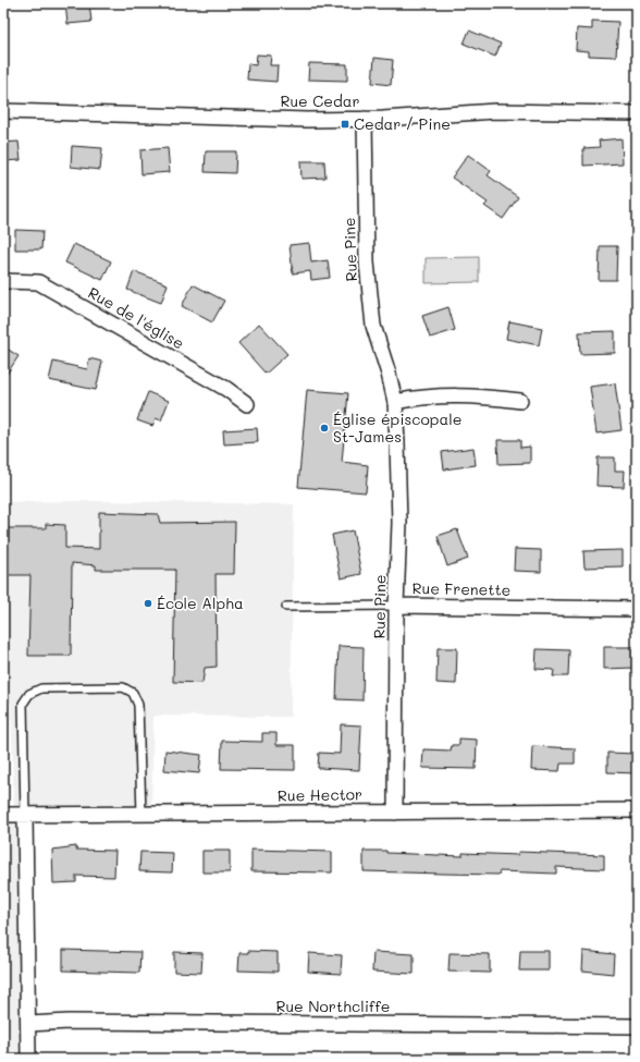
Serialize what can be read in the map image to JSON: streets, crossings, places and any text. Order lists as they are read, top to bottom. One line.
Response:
{"streets":{"street":["Rue Cedar","Rue Pine","Rue de l'église","Rue Frenette","Rue Hector","Rue Northcliffe"]},"crossings":[["Rue Cedar","Rue Pine"],["Rue Pine","Rue Frenette"],["Rue Pine","Rue Hector"]],"places":{"transit":["Cedar / Pine"],"other":["Église épiscopale St-James","École Alpha"]}}
